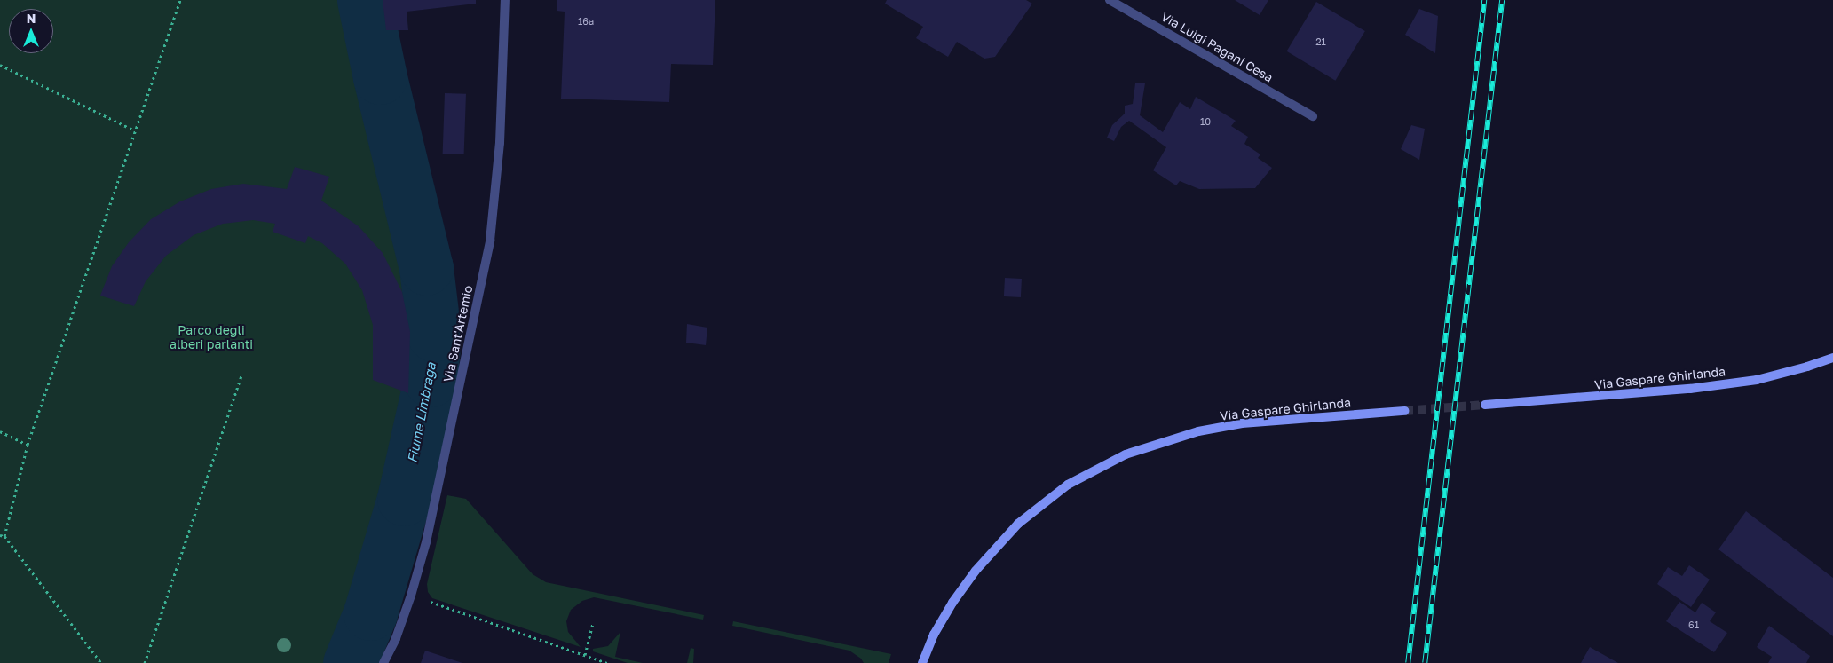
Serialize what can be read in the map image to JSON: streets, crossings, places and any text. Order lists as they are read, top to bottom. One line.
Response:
{"streets":{"street":["Via Luigi Pagani Cesa","Via Sant'Artemio","Via Gaspare Ghirlanda"]},"water":["Fiume Limbraga"],"parks":["Parco degli alberi parlanti"],"house_numbers":["16a","21","10","61"],"north":"top"}
